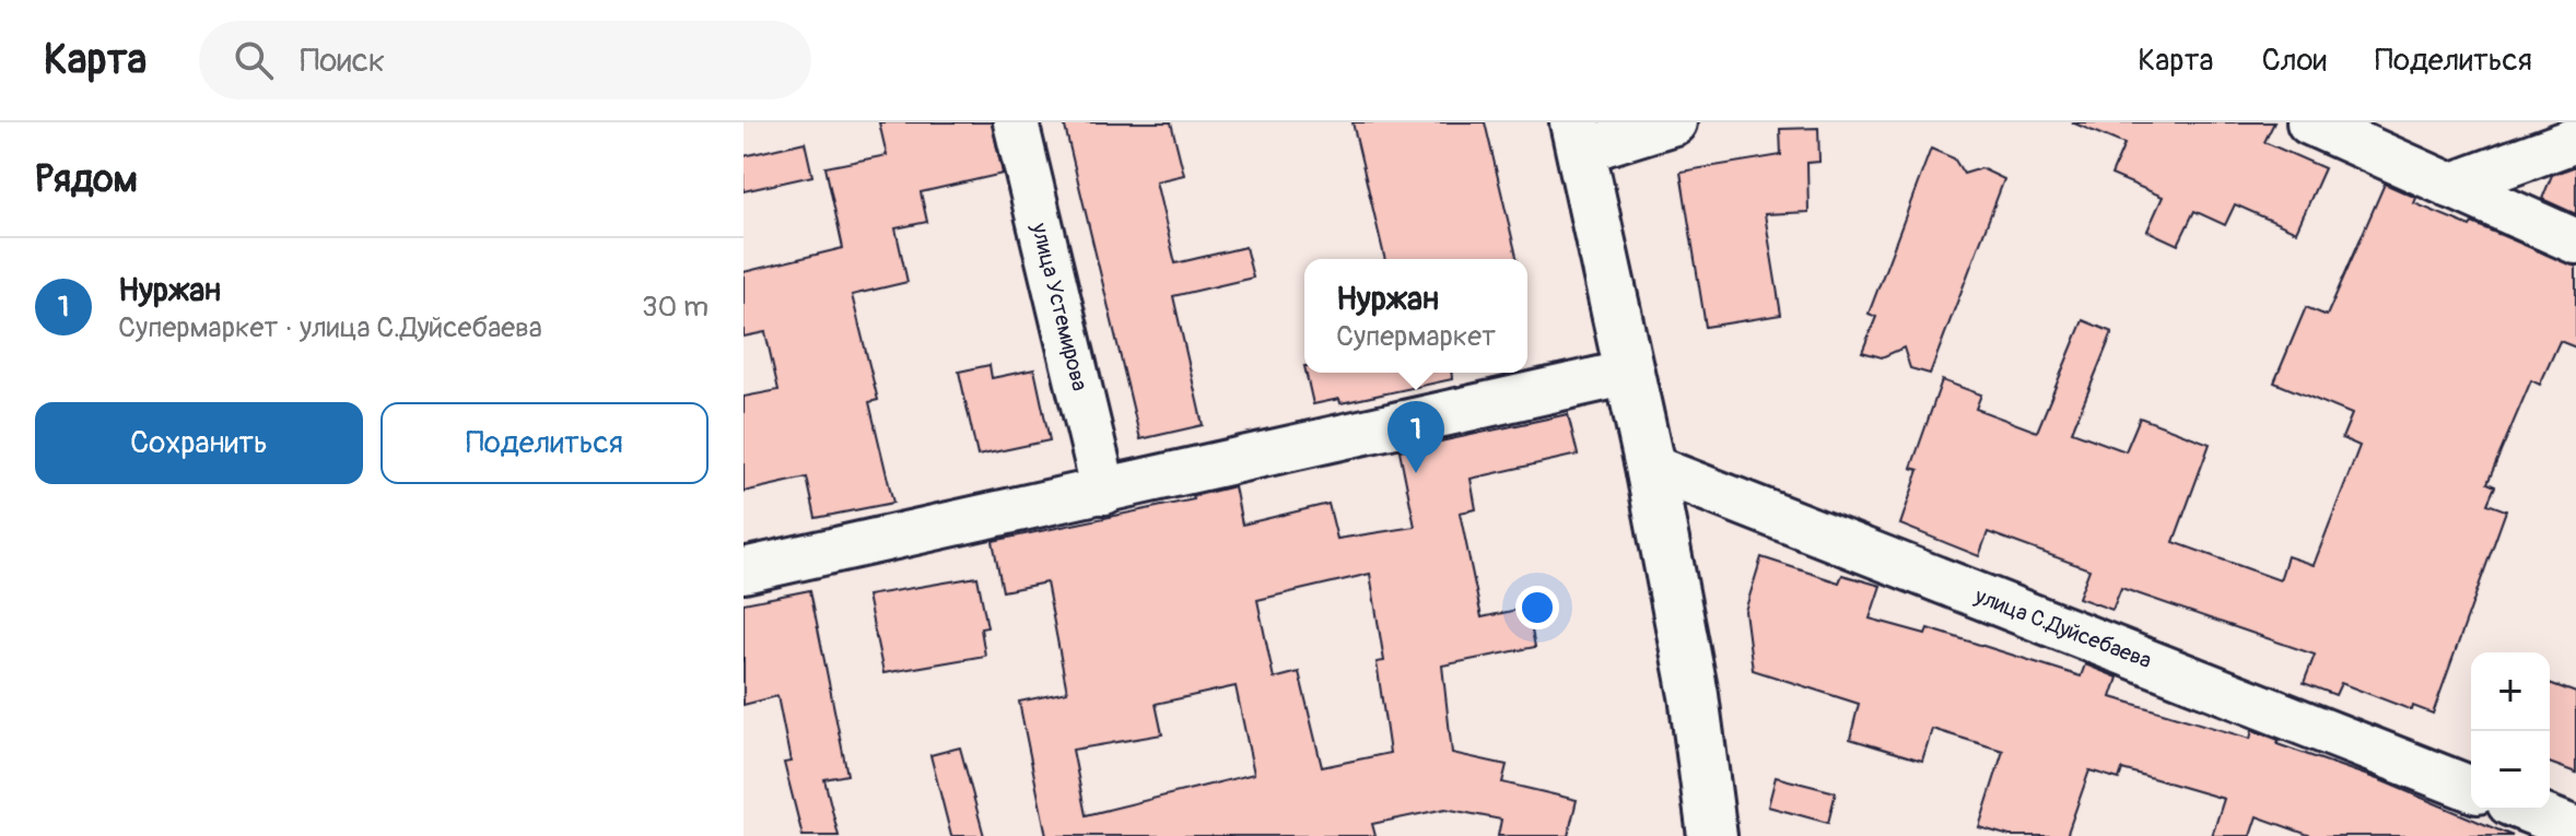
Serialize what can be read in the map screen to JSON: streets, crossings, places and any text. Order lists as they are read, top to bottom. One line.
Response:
{"streets":{"street":["улица Устемирова","улица С.Дуйсебаева"]},"page":{"header":"Карта","search":"Поиск","nav":["Карта","Слои","Поделиться"],"heading":"Рядом","list":[{"mark":"1","name":"Нуржан","note":"Супермаркет · улица С.Дуйсебаева","value":"30 m"}],"popup":["Нуржан","Супермаркет"],"buttons":["Сохранить","Поделиться"],"pins":"1","map_buttons":["+","−"]}}
